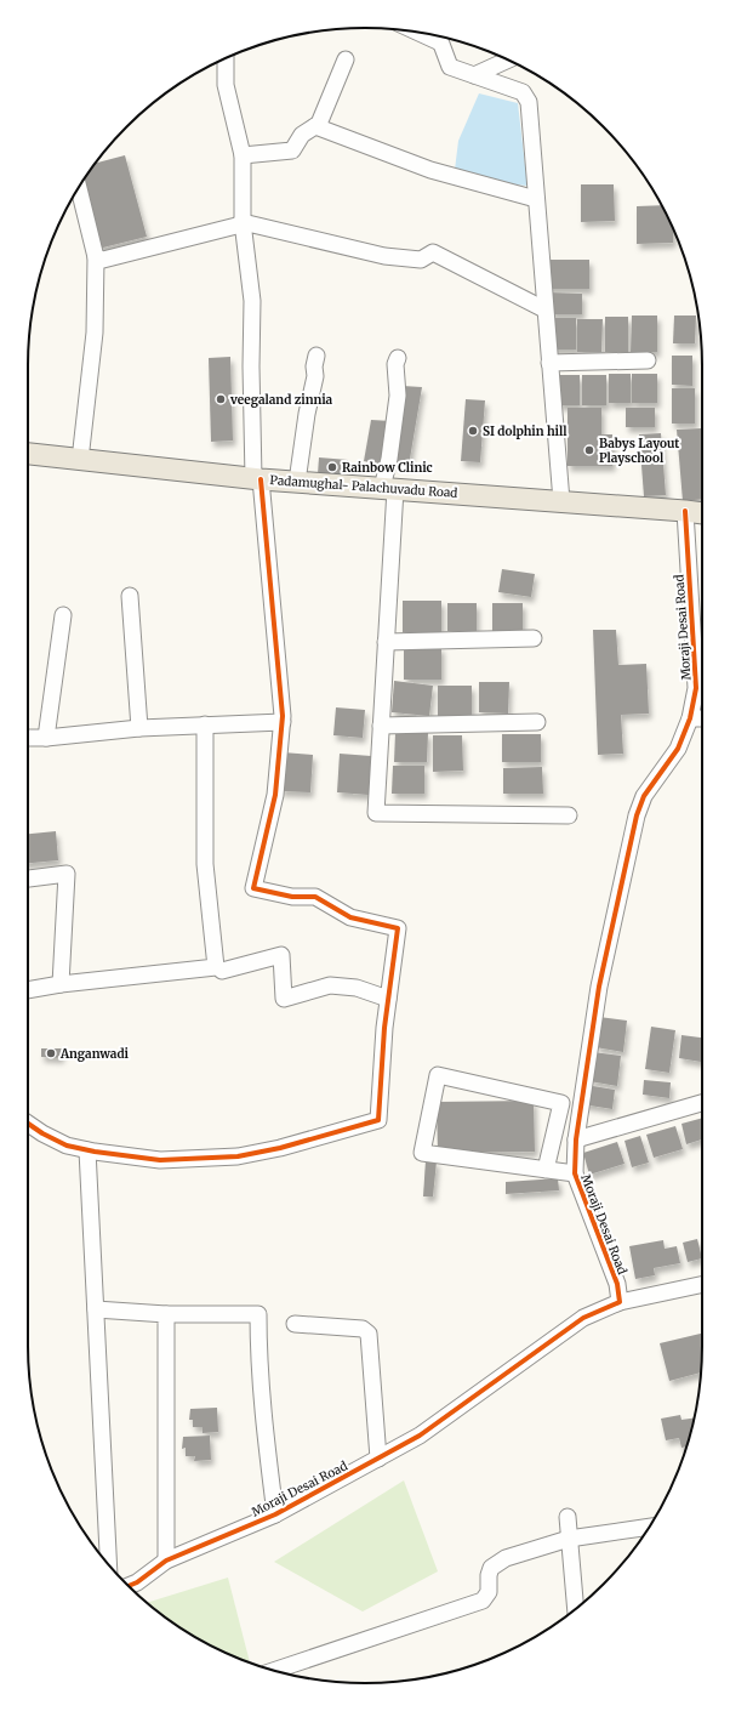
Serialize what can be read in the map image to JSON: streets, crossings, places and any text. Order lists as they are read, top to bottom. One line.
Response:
{"streets":{"main road":["Padamughal- Palachuvadu Road"],"street":["Moraji Desai Road"]},"crossings":[["Padamughal- Palachuvadu Road","Moraji Desai Road"]],"places":["veegaland zinnia","SI dolphin hill","Babys Layout Playschool","Rainbow Clinic","Anganwadi"]}
